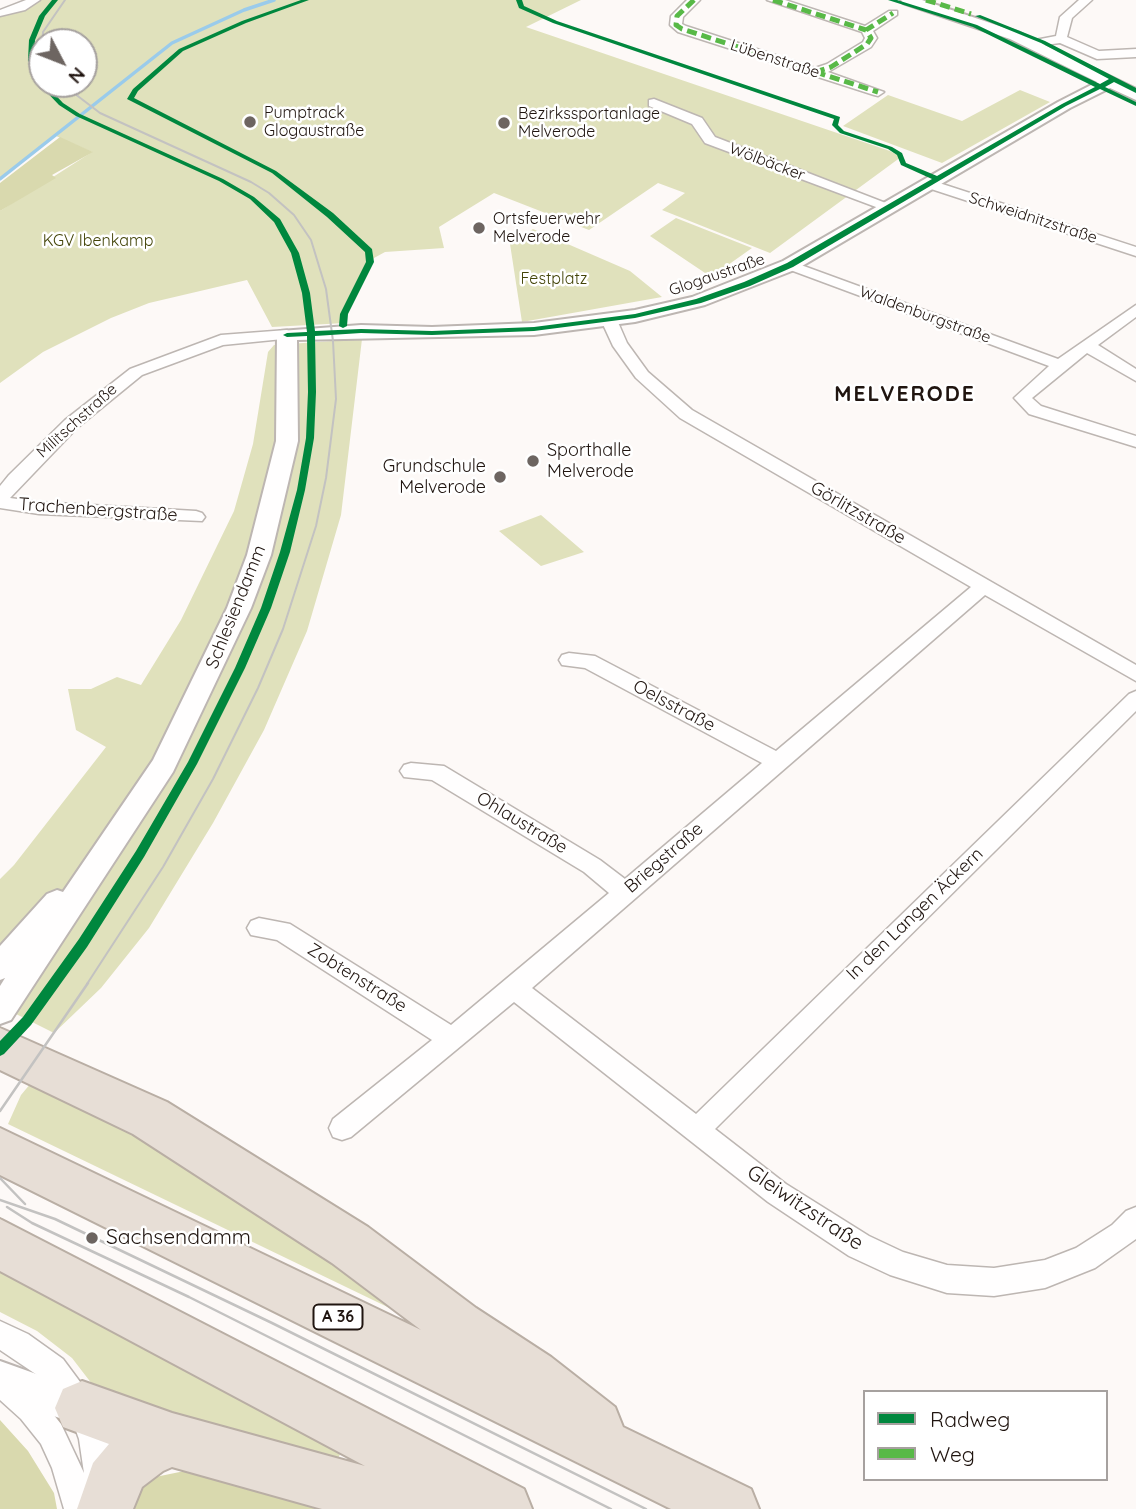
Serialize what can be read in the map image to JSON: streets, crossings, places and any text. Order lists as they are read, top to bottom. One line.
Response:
{"streets":{"highway":["A 36"],"street":["Lübenstraße","Wölbäcker","Schweidnitzstraße","Glogaustraße","Waldenburgstraße","Militschstraße","Trachenbergstraße","Görlitzstraße","Schlesiendamm","Oelsstraße","Ohlaustraße","Briegstraße","In den Langen Äckern","Zobtenstraße","Gleiwitzstraße"]},"crossings":[["Wölbäcker","Glogaustraße"],["Schweidnitzstraße","Glogaustraße"],["Glogaustraße","Waldenburgstraße"],["Glogaustraße","Militschstraße"],["Glogaustraße","Görlitzstraße"],["Glogaustraße","Schlesiendamm"],["Militschstraße","Trachenbergstraße"],["Militschstraße","Schlesiendamm"],["Görlitzstraße","Briegstraße"],["Oelsstraße","Briegstraße"],["Ohlaustraße","Briegstraße"],["Briegstraße","Zobtenstraße"],["Briegstraße","Gleiwitzstraße"],["In den Langen Äckern","Gleiwitzstraße"]],"districts":["MELVERODE"],"parks":["KGV Ibenkamp","Festplatz"],"places":["Pumptrack Glogaustraße","Bezirkssportanlage Melverode","Ortsfeuerwehr Melverode","Sporthalle Melverode","Grundschule Melverode","Sachsendamm"],"legend":["Radweg","Weg"],"north":"bottom right"}
